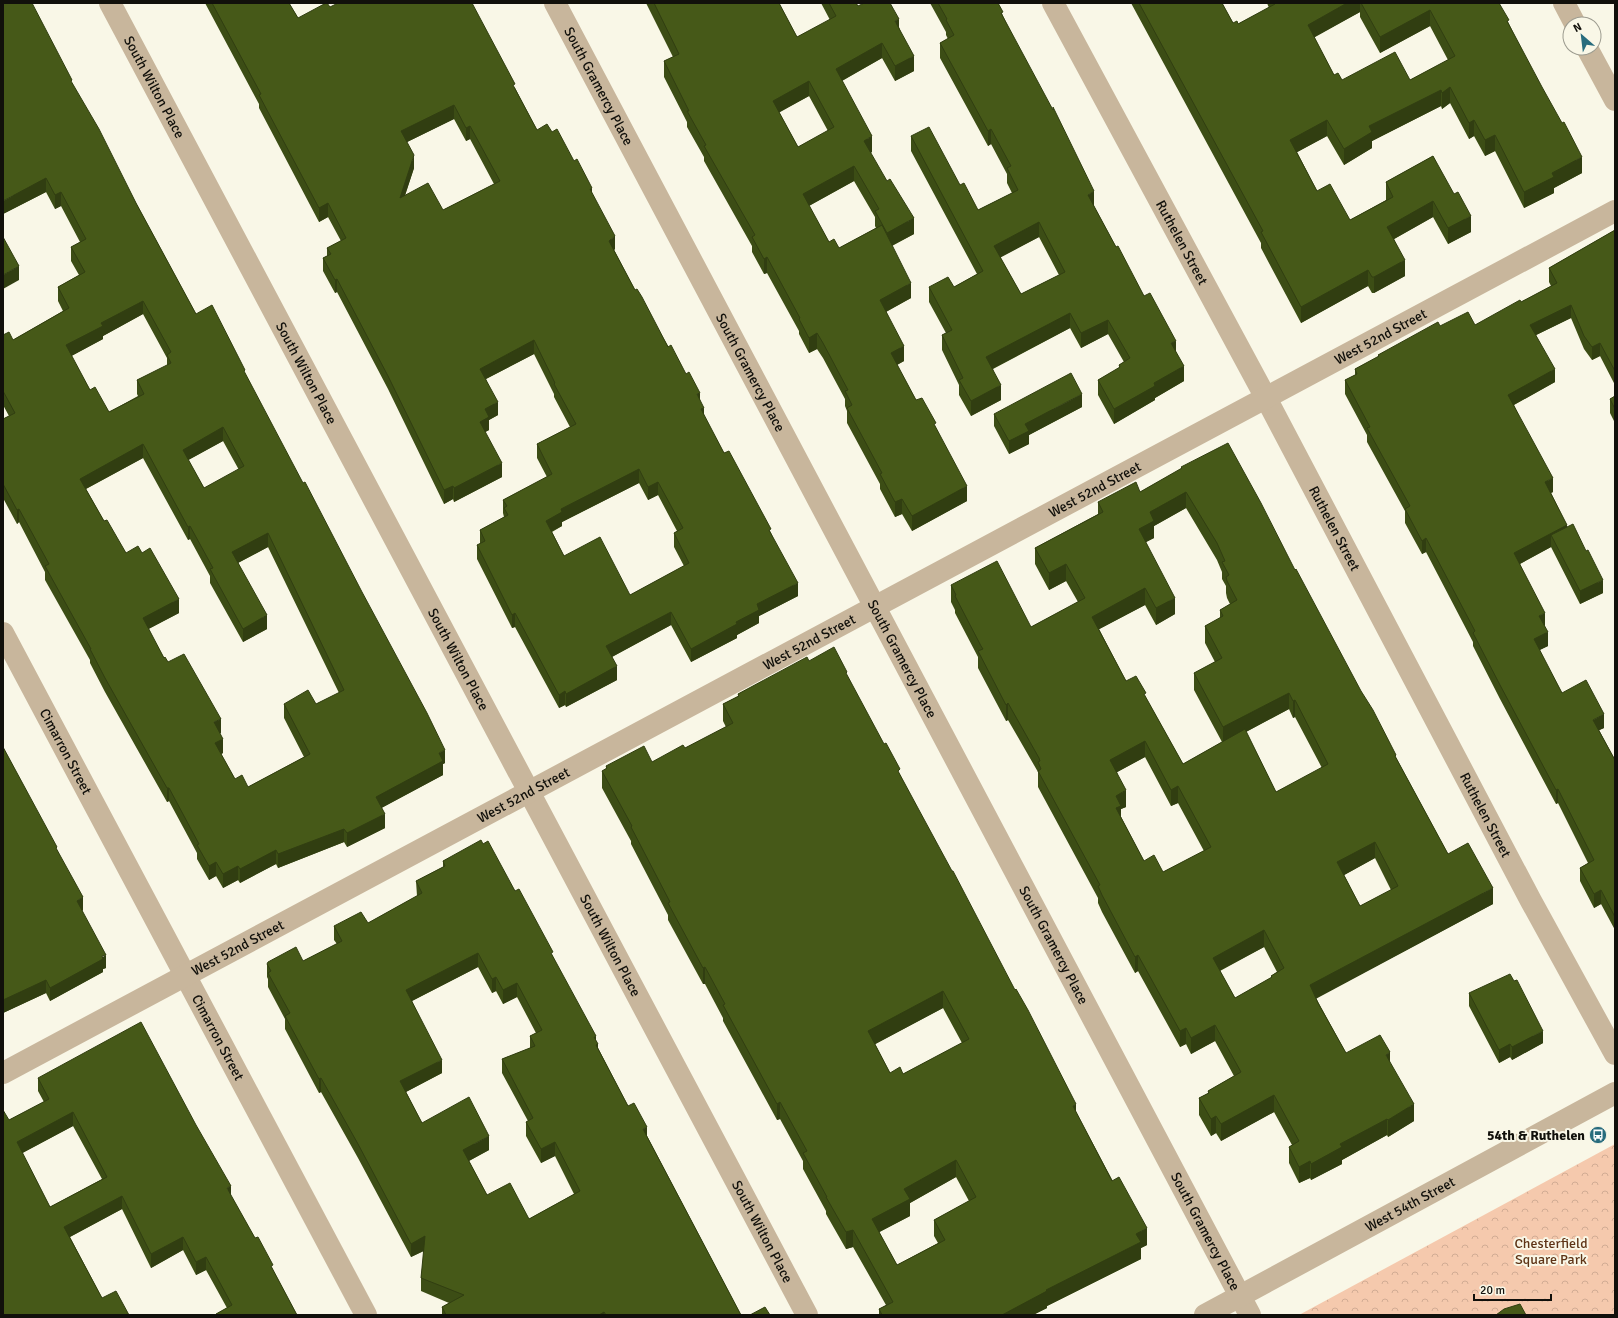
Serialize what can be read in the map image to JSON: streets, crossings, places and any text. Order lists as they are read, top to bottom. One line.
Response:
{"streets":{"street":["South Gramercy Place","South Wilton Place","Ruthelen Street","West 52nd Street","Cimarron Street","West 54th Street"]},"crossings":[["South Gramercy Place","West 52nd Street"],["South Gramercy Place","West 54th Street"],["South Wilton Place","West 52nd Street"],["Ruthelen Street","West 52nd Street"],["West 52nd Street","Cimarron Street"]],"parks":["Chesterfield Square Park"],"places":{"bus stop":["54th & Ruthelen"]},"scale_bar":"20 m","north":"top left"}
